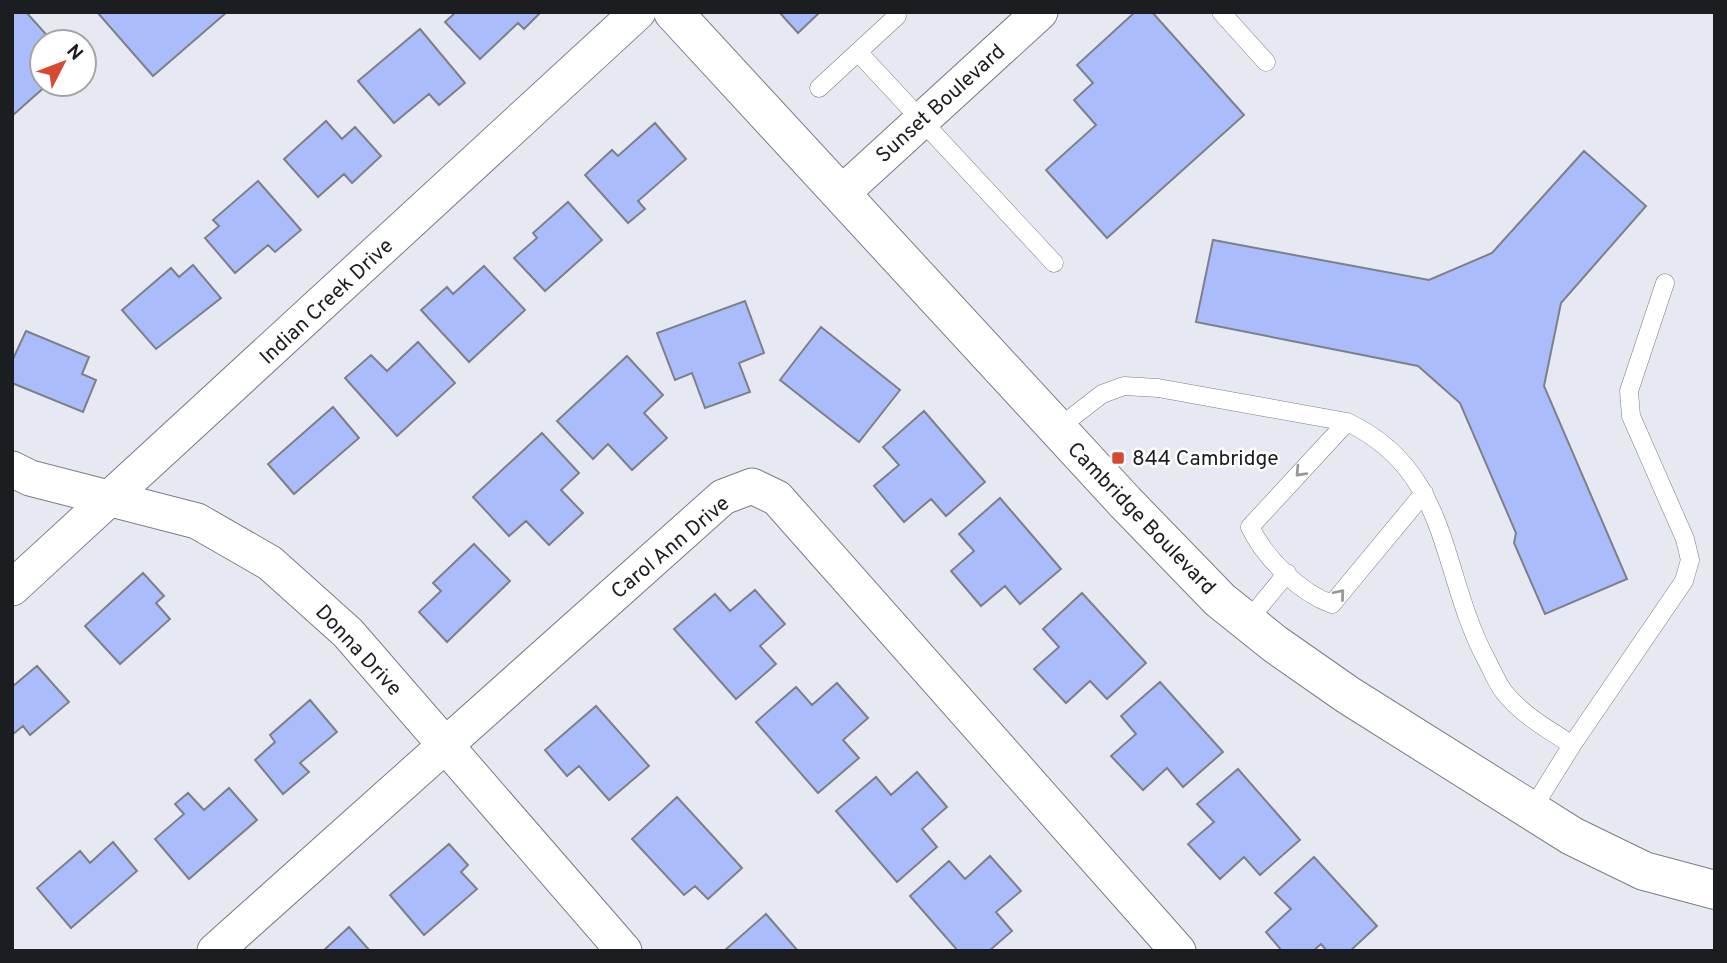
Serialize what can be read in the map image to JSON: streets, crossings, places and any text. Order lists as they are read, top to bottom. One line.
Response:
{"streets":{"street":["Sunset Boulevard","Indian Creek Drive","Cambridge Boulevard","Carol Ann Drive","Donna Drive"]},"crossings":[["Sunset Boulevard","Cambridge Boulevard"],["Indian Creek Drive","Donna Drive"],["Carol Ann Drive","Donna Drive"]],"places":{"transit":["844 Cambridge"]},"north":"top right"}
